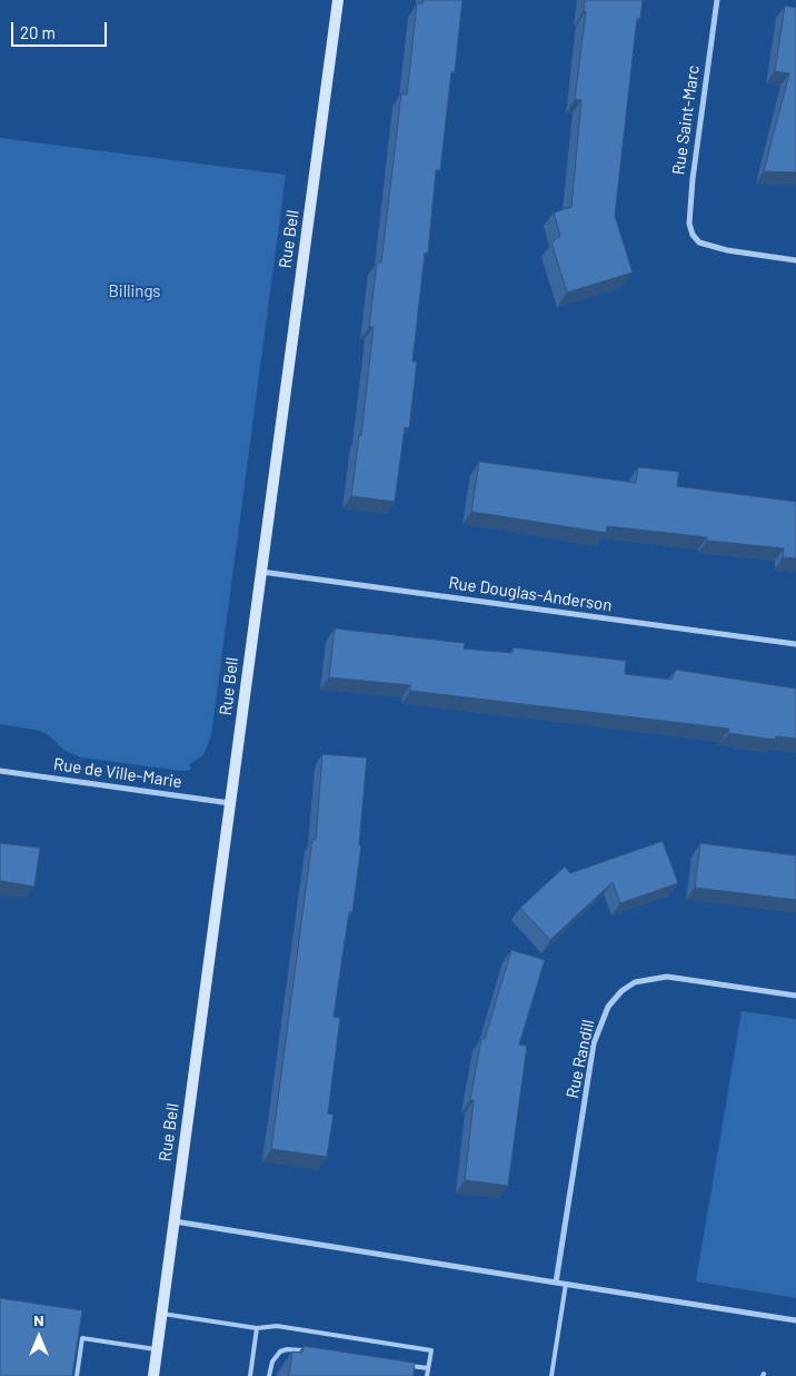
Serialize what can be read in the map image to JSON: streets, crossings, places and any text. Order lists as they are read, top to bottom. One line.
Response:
{"streets":{"street":["Rue Saint-Marc","Rue Bell","Rue Douglas-Anderson","Rue de Ville-Marie","Rue Randill"]},"crossings":[["Rue Bell","Rue Douglas-Anderson"],["Rue Bell","Rue de Ville-Marie"]],"parks":["Billings"],"scale_bar":"20 m","north":"top"}
